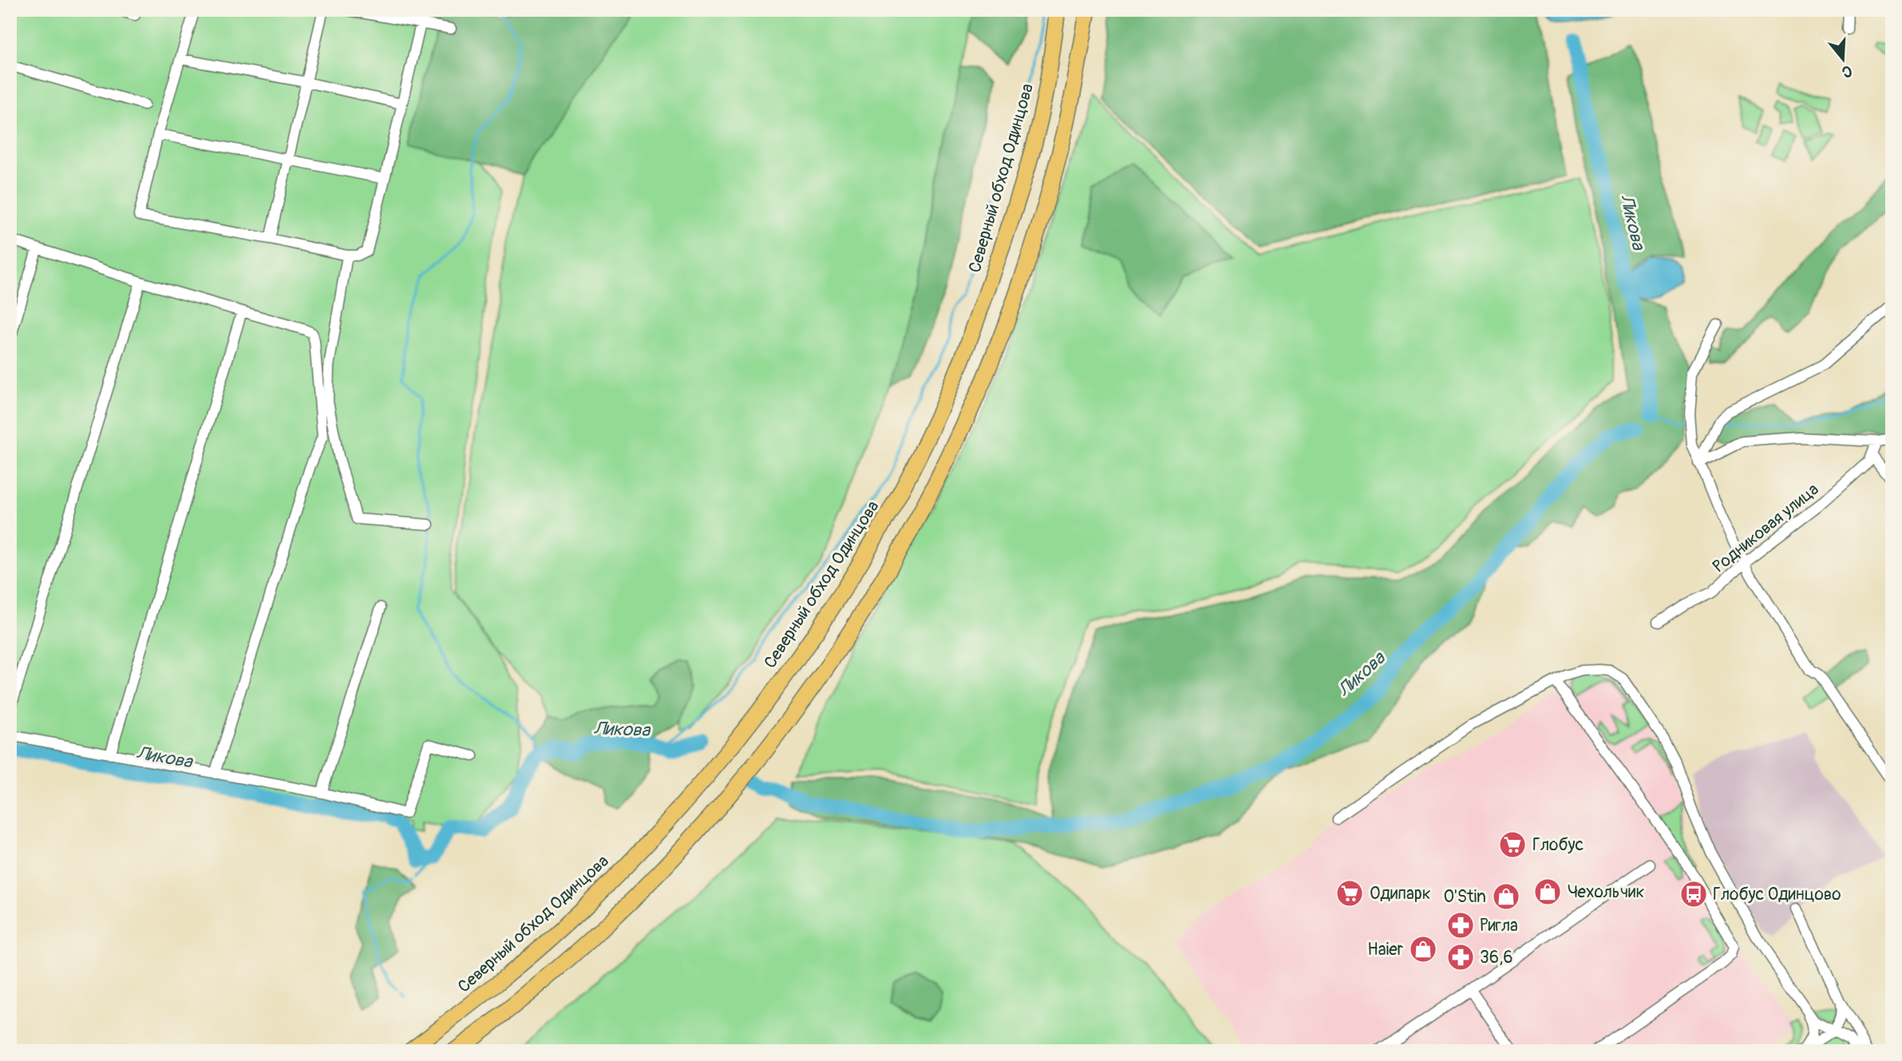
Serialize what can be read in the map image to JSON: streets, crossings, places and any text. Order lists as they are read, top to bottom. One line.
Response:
{"streets":{"highway":["Северный обход Одинцова"],"street":["Родниковая улица"]},"water":["Ликова"],"places":{"supermarket":["Глобус","Одипарк"],"shop":["Чехольчик","O'Stin","Haier"],"bus stop":["Глобус Одинцово"],"pharmacy":["Ригла","36,6"]},"north":"bottom"}
